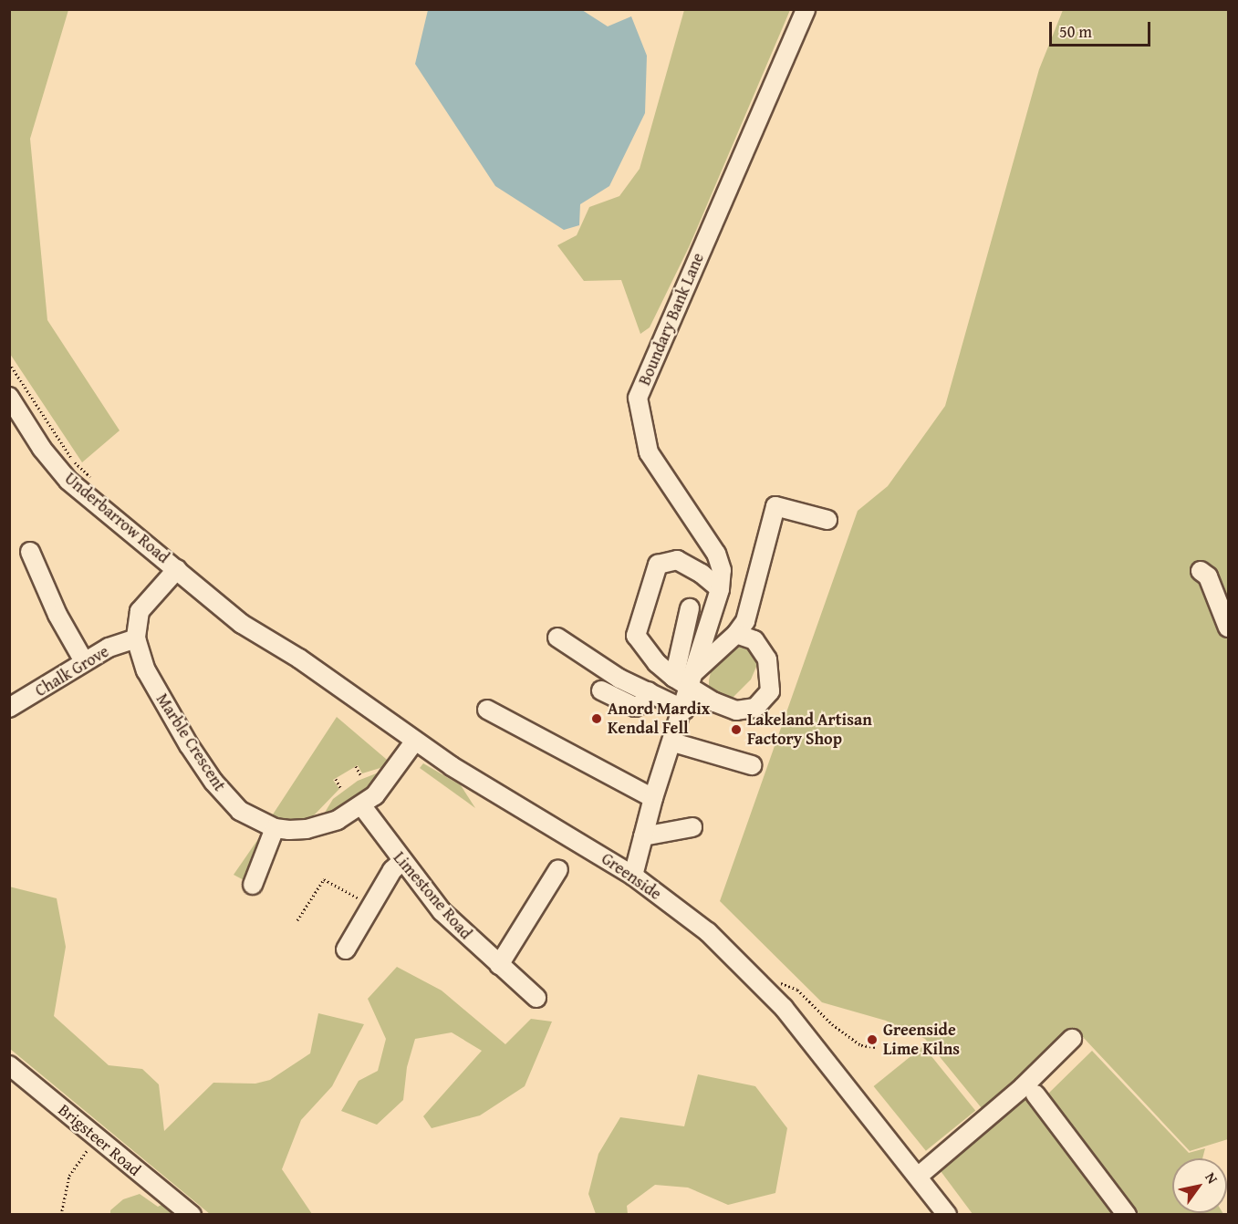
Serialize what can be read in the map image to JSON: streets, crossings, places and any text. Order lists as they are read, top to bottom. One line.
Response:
{"streets":{"street":["Boundary Bank Lane","Underbarrow Road","Chalk Grove","Marble Crescent","Greenside","Limestone Road","Brigsteer Road"]},"crossings":[["Boundary Bank Lane","Greenside"],["Underbarrow Road","Marble Crescent"],["Underbarrow Road","Greenside"],["Chalk Grove","Marble Crescent"],["Marble Crescent","Greenside"],["Marble Crescent","Limestone Road"]],"places":["Anord Mardix Kendal Fell","Lakeland Artisan Factory Shop","Greenside Lime Kilns"],"scale_bar":"50 m","north":"top right"}
